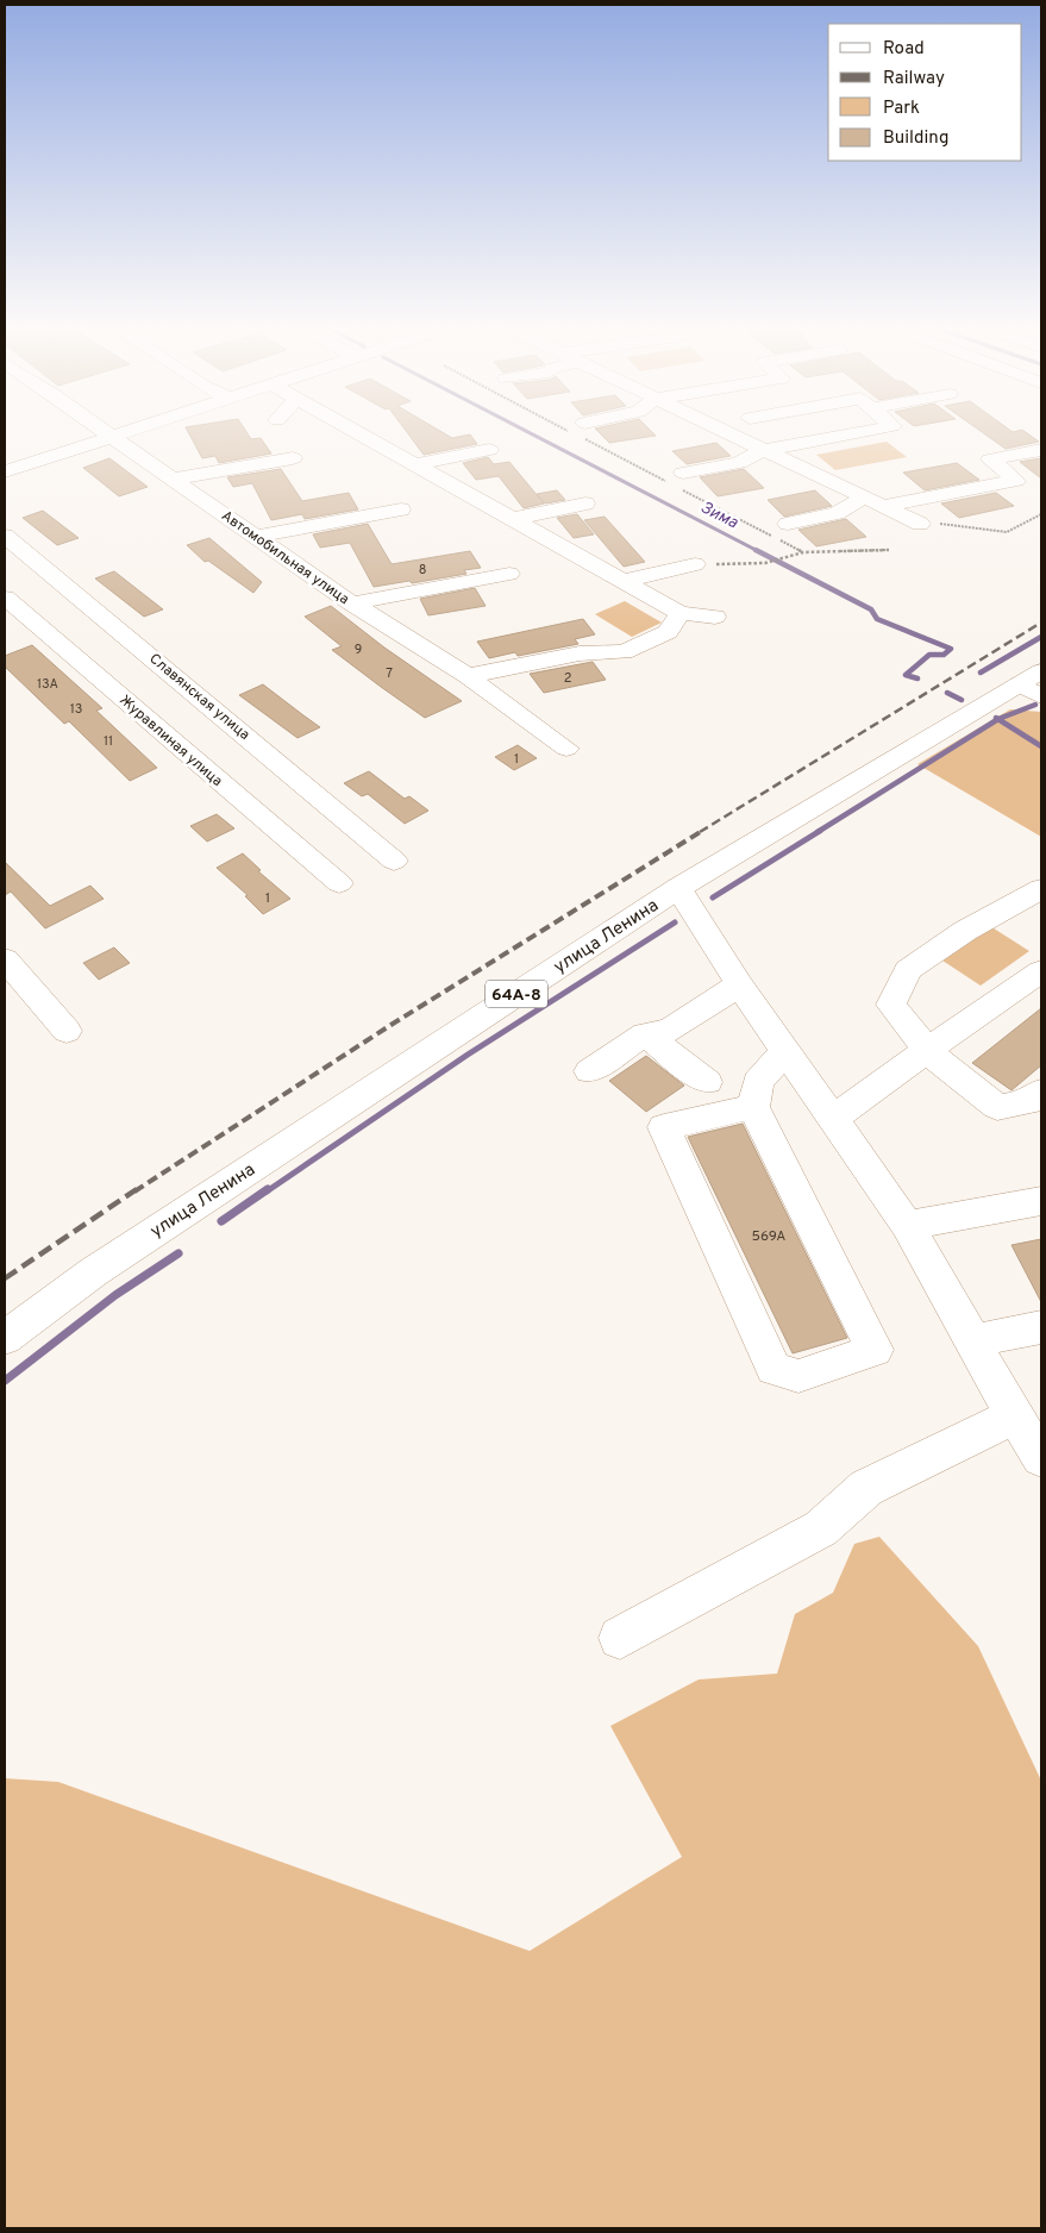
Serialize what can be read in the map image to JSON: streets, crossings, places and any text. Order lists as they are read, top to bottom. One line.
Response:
{"streets":{"street":["Автомобильная улица","Славянская улица","Журавлиная улица","улица Ленина","64А-8"]},"water":["Зима"],"house_numbers":["8","9","7","2","13А","13","11","1","1","569А"],"legend":["Road","Railway","Park","Building"]}
